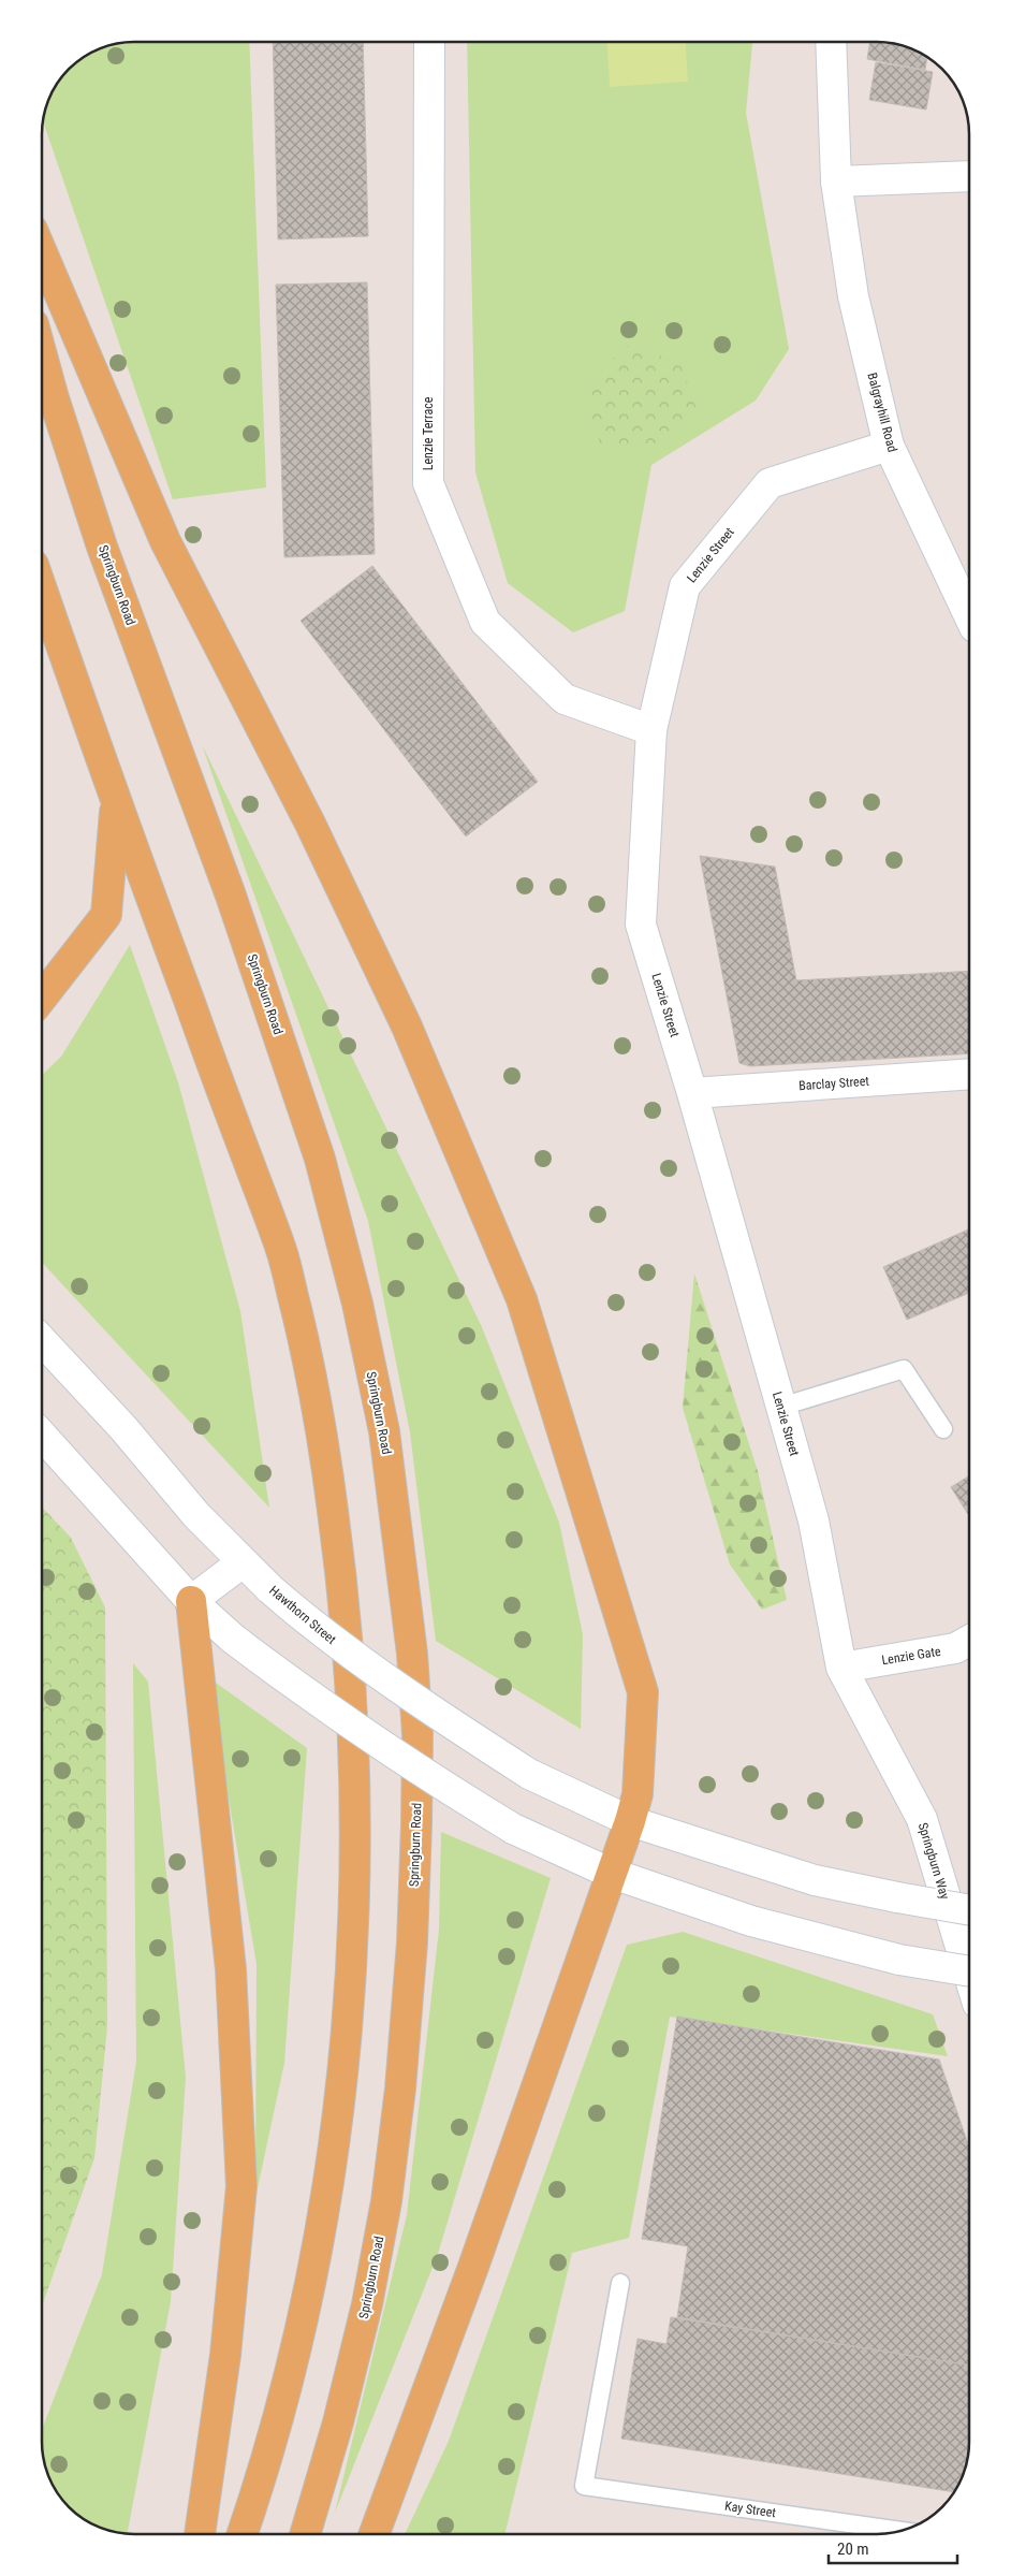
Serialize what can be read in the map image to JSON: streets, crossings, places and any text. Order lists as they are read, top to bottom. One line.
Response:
{"streets":{"main road":["Springburn Road"],"street":["Balgrayhill Road","Lenzie Terrace","Lenzie Street","Barclay Street","Hawthorn Street","Lenzie Gate","Springburn Way"],"lane":["Kay Street"]},"crossings":[["Balgrayhill Road","Lenzie Street"],["Lenzie Terrace","Lenzie Street"],["Lenzie Street","Barclay Street"],["Lenzie Street","Lenzie Gate"],["Lenzie Street","Springburn Way"],["Lenzie Gate","Springburn Way"]],"scale_bar":"20 m"}
